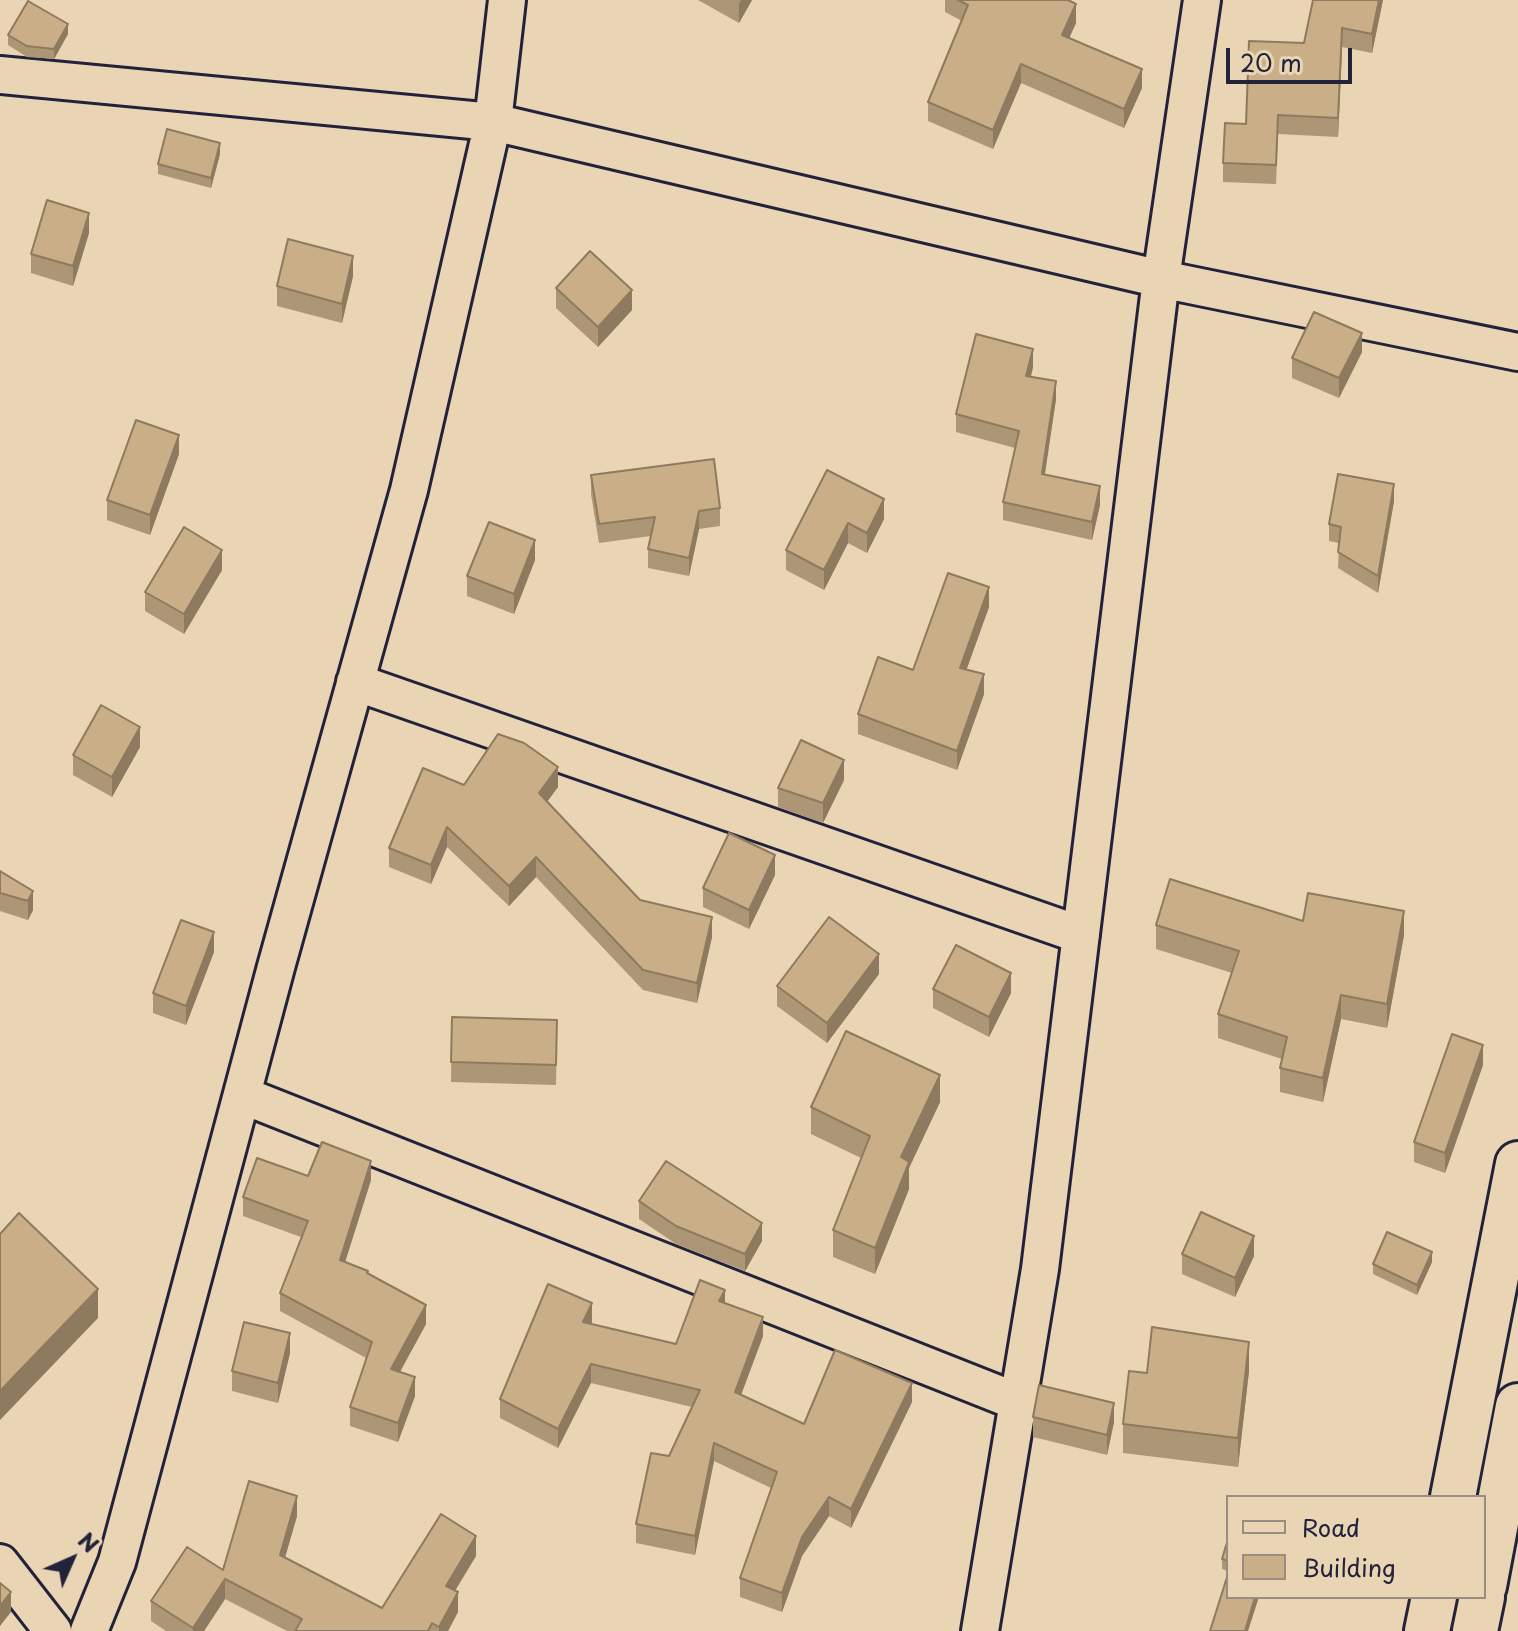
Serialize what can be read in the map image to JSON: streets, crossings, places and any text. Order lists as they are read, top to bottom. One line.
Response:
{"legend":["Road","Building"],"scale_bar":"20 m","north":"top right"}
